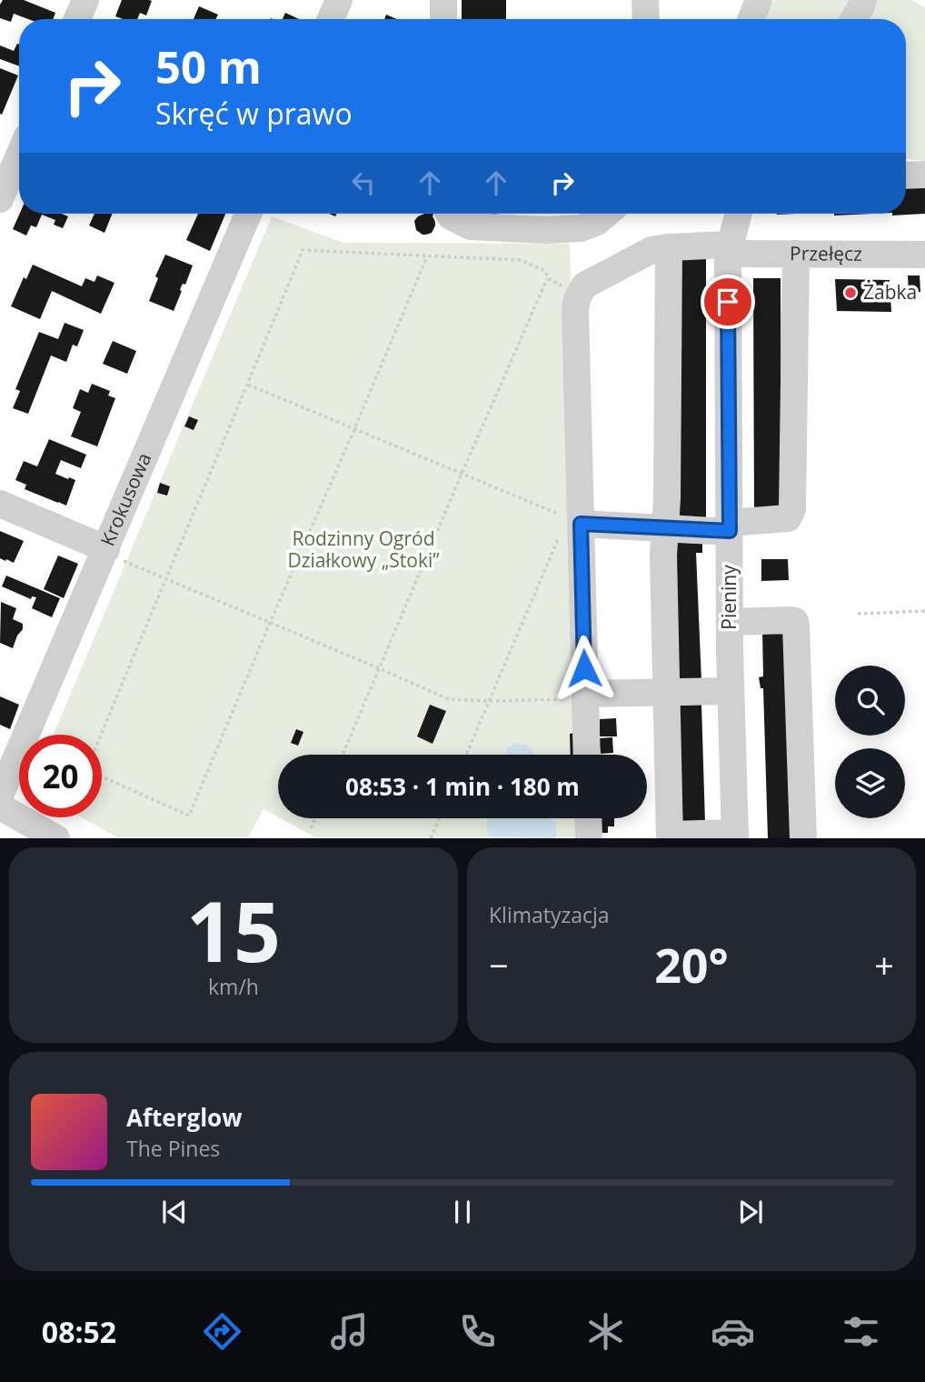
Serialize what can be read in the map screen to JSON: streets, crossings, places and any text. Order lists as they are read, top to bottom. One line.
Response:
{"streets":{"street":["Przełęcz","Krokusowa","Pieniny"]},"crossings":[["Przełęcz","Pieniny"]],"parks":["Rodzinny Ogród Działkowy „Stoki”"],"places":["Żabka"],"page":{"turn":["50 m","Skręć w prawo"],"limit":"20","trip":"08:53 · 1 min · 180 m","tile":[["15","km/h"],"Klimatyzacja"],"heat":["−","20°","+"],"song":["Afterglow","The Pines"],"tabs":"08:52"}}
